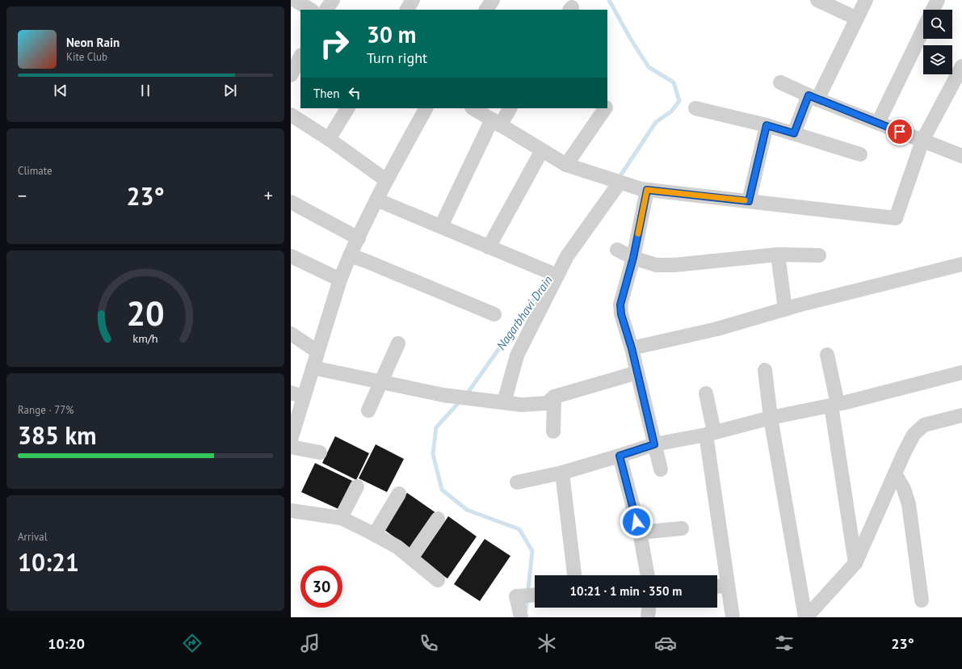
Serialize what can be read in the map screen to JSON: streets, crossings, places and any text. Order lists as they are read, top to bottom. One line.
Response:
{"water":["Nagarbhavi Drain"],"page":{"turn":["30 m","Turn right"],"song":["Neon Rain","Kite Club"],"then":"Then","tile":["Climate",["Range · 77%","385 km"],["Arrival","10:21"]],"heat":["−","23°","+"],"limit":"30","trip":"10:21 · 1 min · 350 m","tabs":["10:20","23°"],"gauge":["20","km/h"]}}
